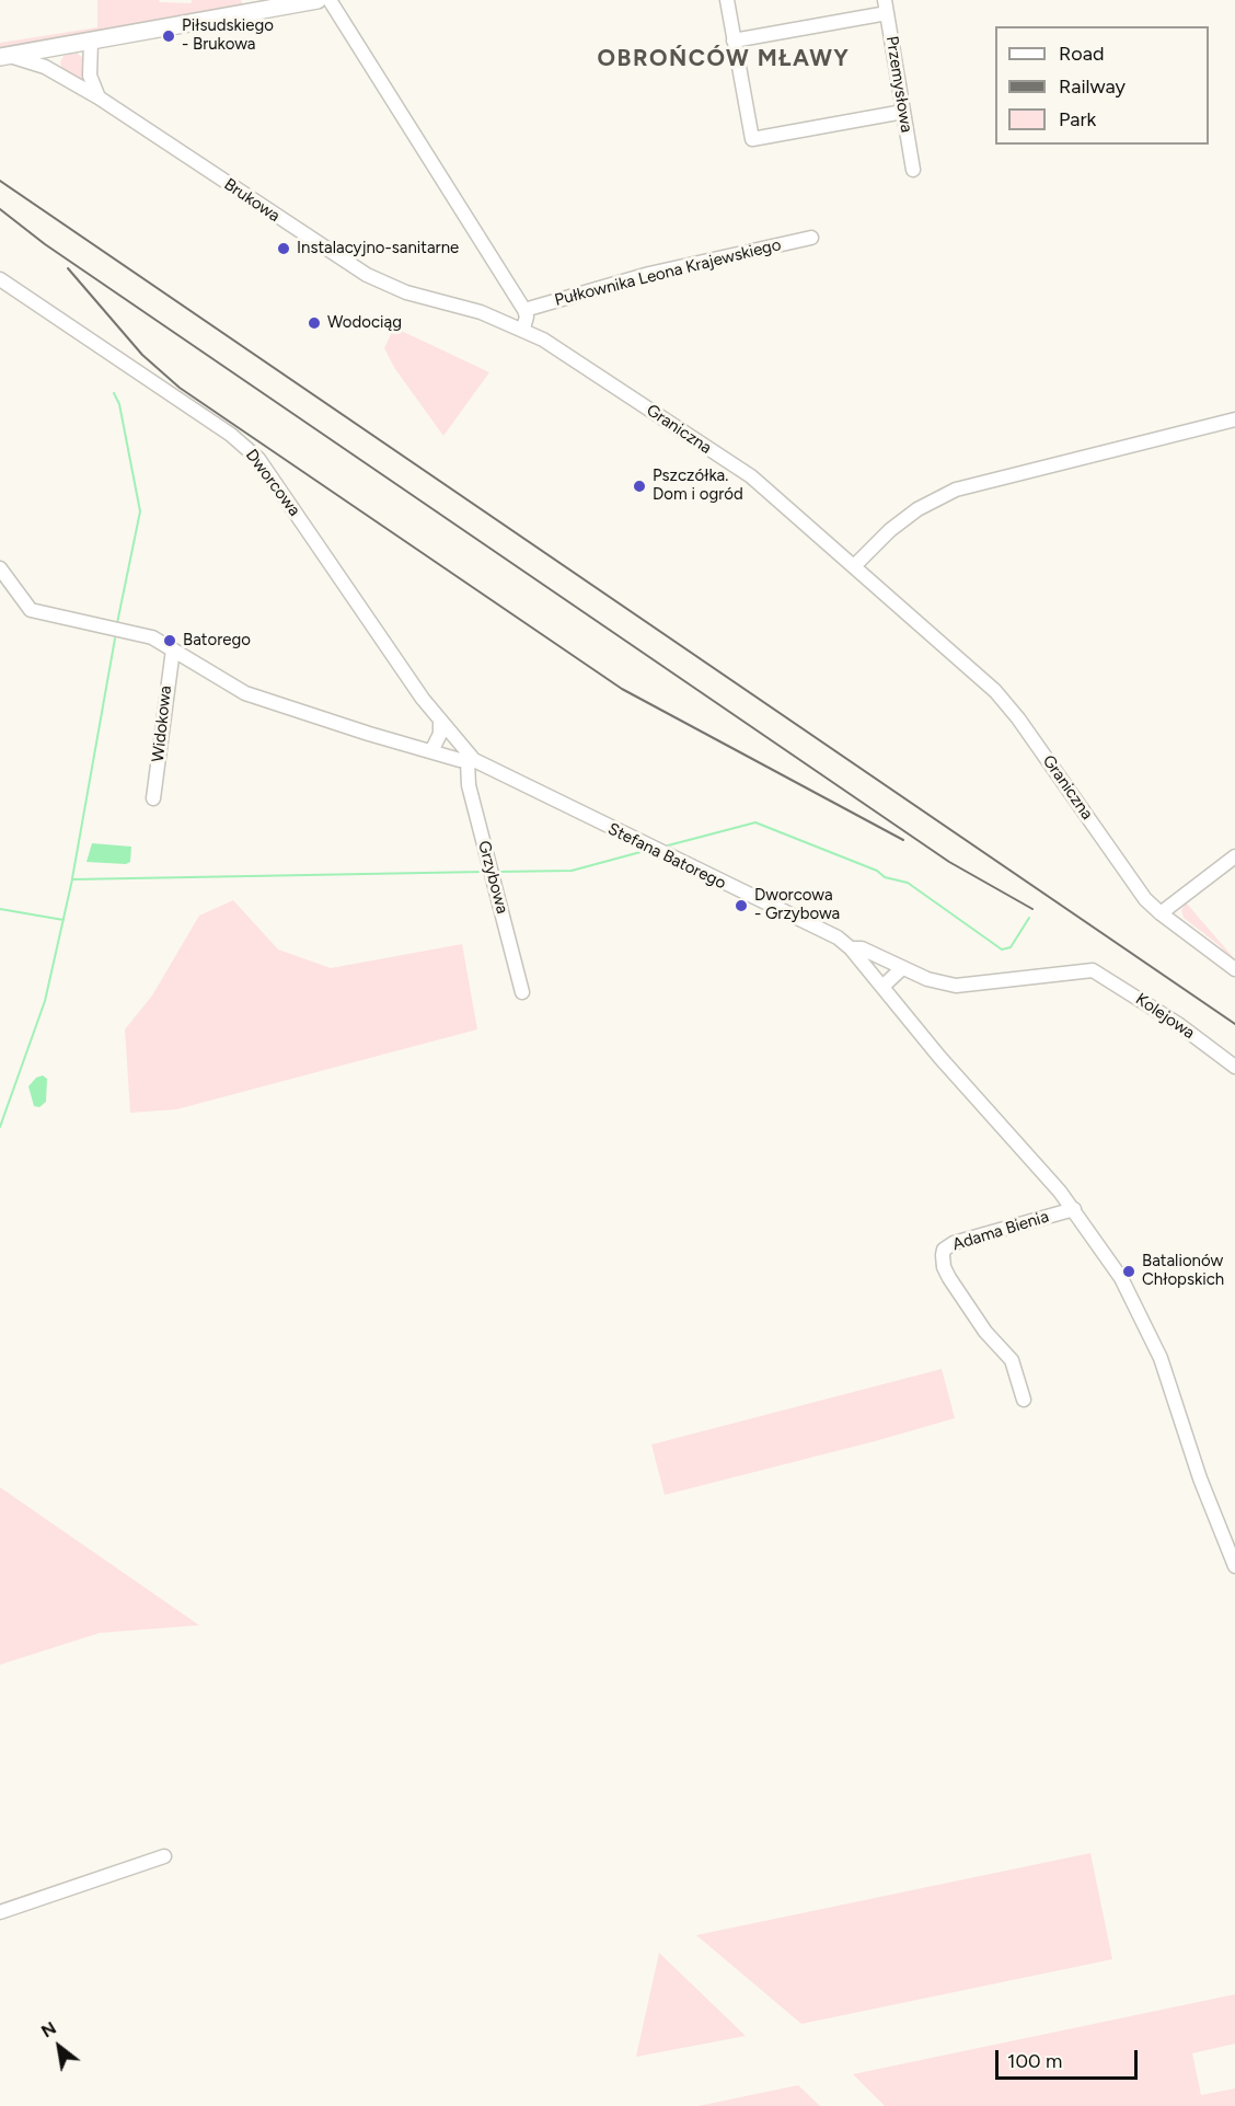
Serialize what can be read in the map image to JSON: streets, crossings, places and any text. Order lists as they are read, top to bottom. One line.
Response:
{"streets":{"street":["Przemysłowa","Brukowa","Pułkownika Leona Krajewskiego","Graniczna","Dworcowa","Widokowa","Stefana Batorego","Grzybowa","Kolejowa","Adama Bienia"]},"crossings":[["Brukowa","Graniczna"],["Dworcowa","Stefana Batorego"],["Dworcowa","Grzybowa"],["Widokowa","Stefana Batorego"],["Stefana Batorego","Grzybowa"],["Stefana Batorego","Kolejowa"]],"districts":["OBROŃCÓW MŁAWY"],"places":["Piłsudskiego - Brukowa","Instalacyjno-sanitarne","Wodociąg","Pszczółka. Dom i ogród","Batorego","Dworcowa - Grzybowa","Batalionów Chłopskich"],"legend":["Road","Railway","Park"],"scale_bar":"100 m","north":"top left"}
